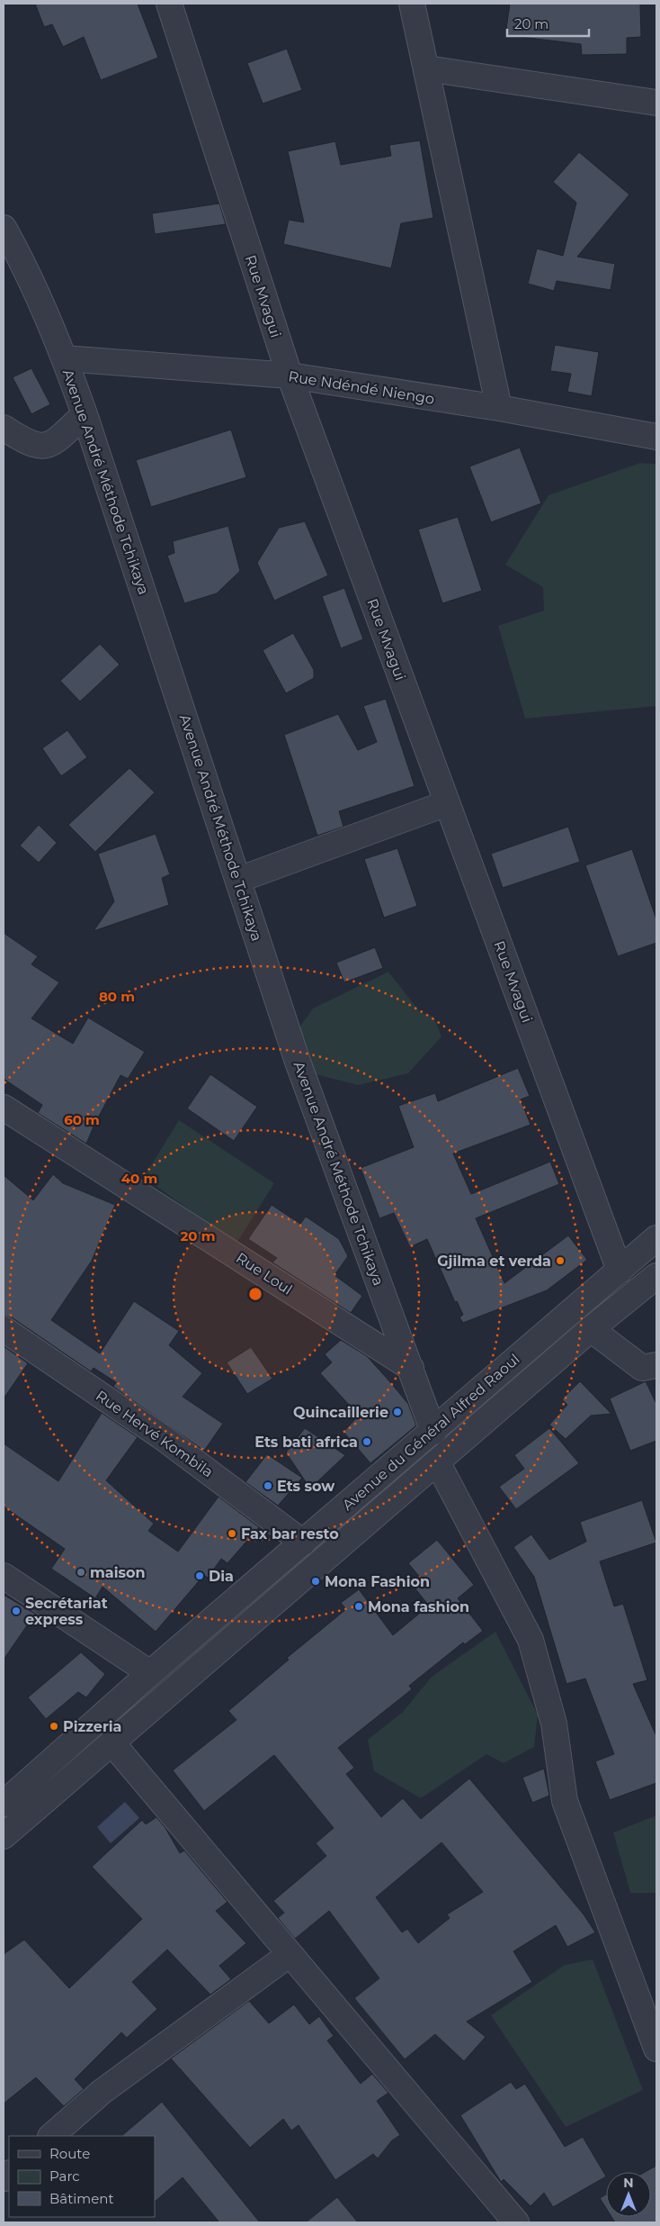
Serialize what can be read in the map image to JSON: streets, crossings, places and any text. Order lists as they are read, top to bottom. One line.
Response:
{"streets":{"street":["Rue Mvagui","Rue Ndéndé Niengo","Avenue André Méthode Tchikaya","Rue Loul","Avenue du Général Alfred Raoul","Rue Hervé Kombila"]},"crossings":[["Rue Mvagui","Rue Ndéndé Niengo"],["Rue Mvagui","Avenue du Général Alfred Raoul"],["Rue Ndéndé Niengo","Avenue André Méthode Tchikaya"],["Avenue André Méthode Tchikaya","Rue Loul"],["Avenue André Méthode Tchikaya","Avenue du Général Alfred Raoul"],["Avenue du Général Alfred Raoul","Rue Hervé Kombila"]],"places":["Gjilma et verda","Quincaillerie","Ets bati africa","Ets sow","Fax bar resto","maison","Dia","Mona Fashion","Mona fashion","Secrétariat express","Pizzeria"],"legend":["Route","Parc","Bâtiment"],"scale_bar":"20 m","north":"top","rings":["80 m","60 m","40 m","20 m"]}
